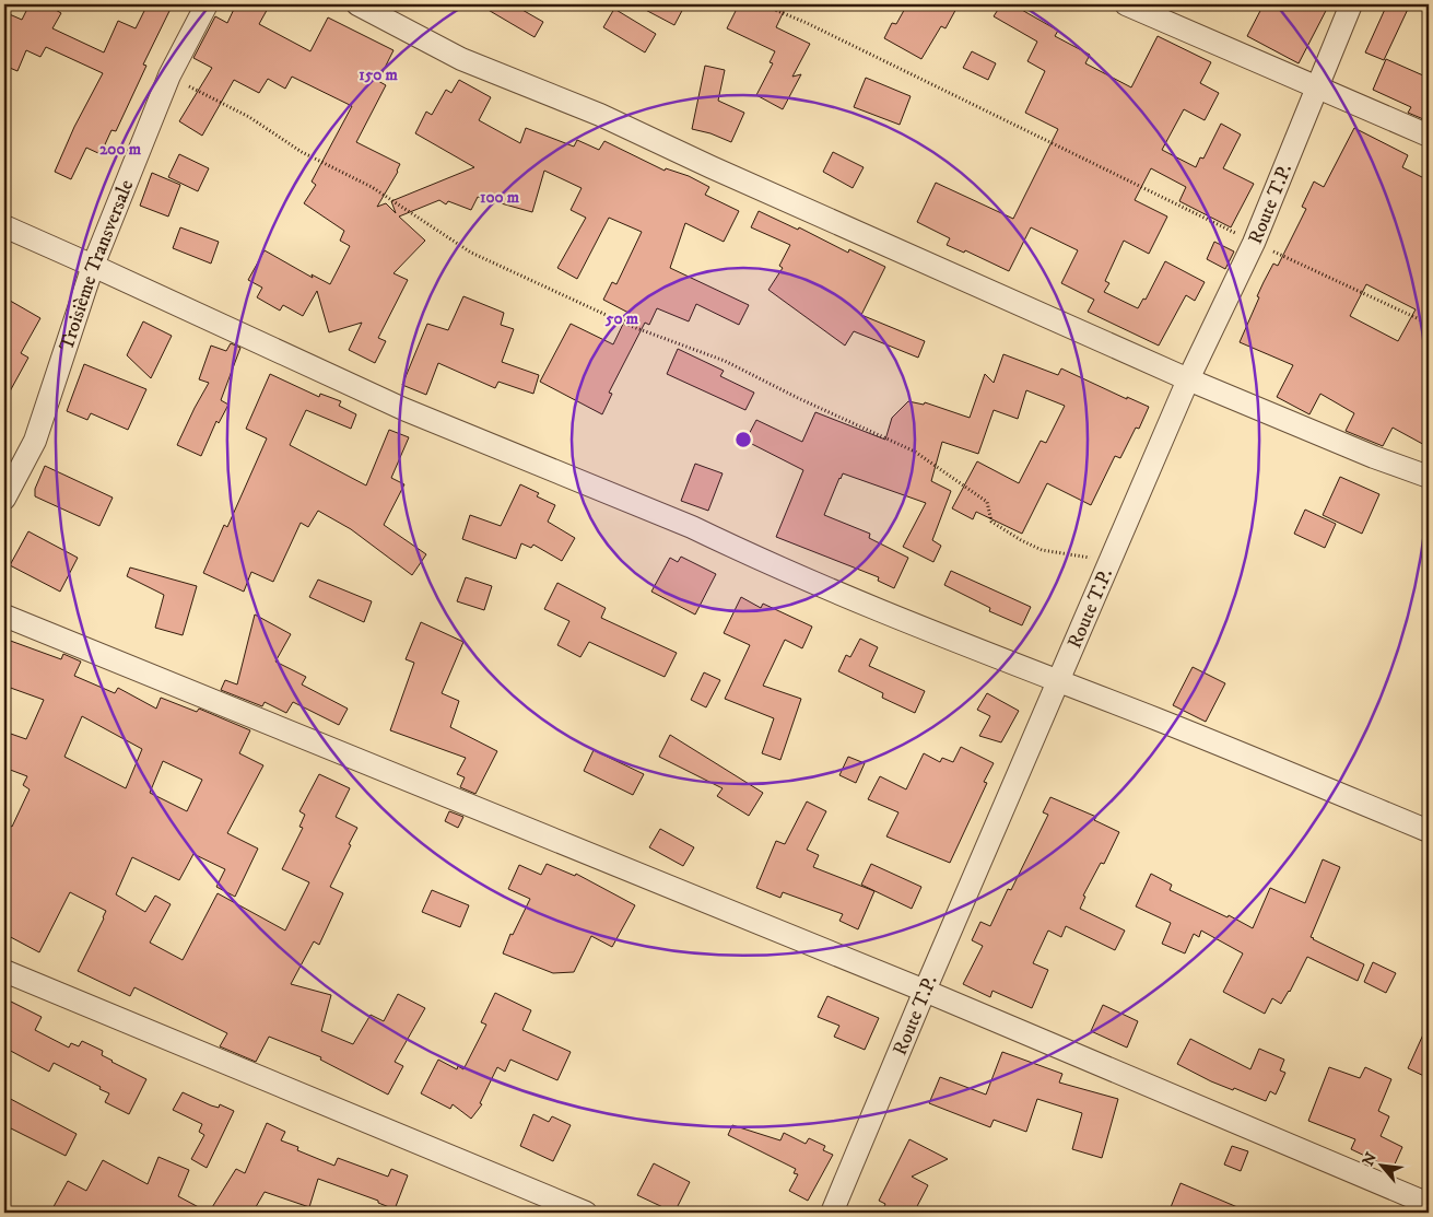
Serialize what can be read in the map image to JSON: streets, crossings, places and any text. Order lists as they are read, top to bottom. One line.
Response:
{"streets":{"street":["Route T.P.","Troisième Transversale"]},"north":"top left","rings":["150 m","200 m","100 m","50 m"]}
